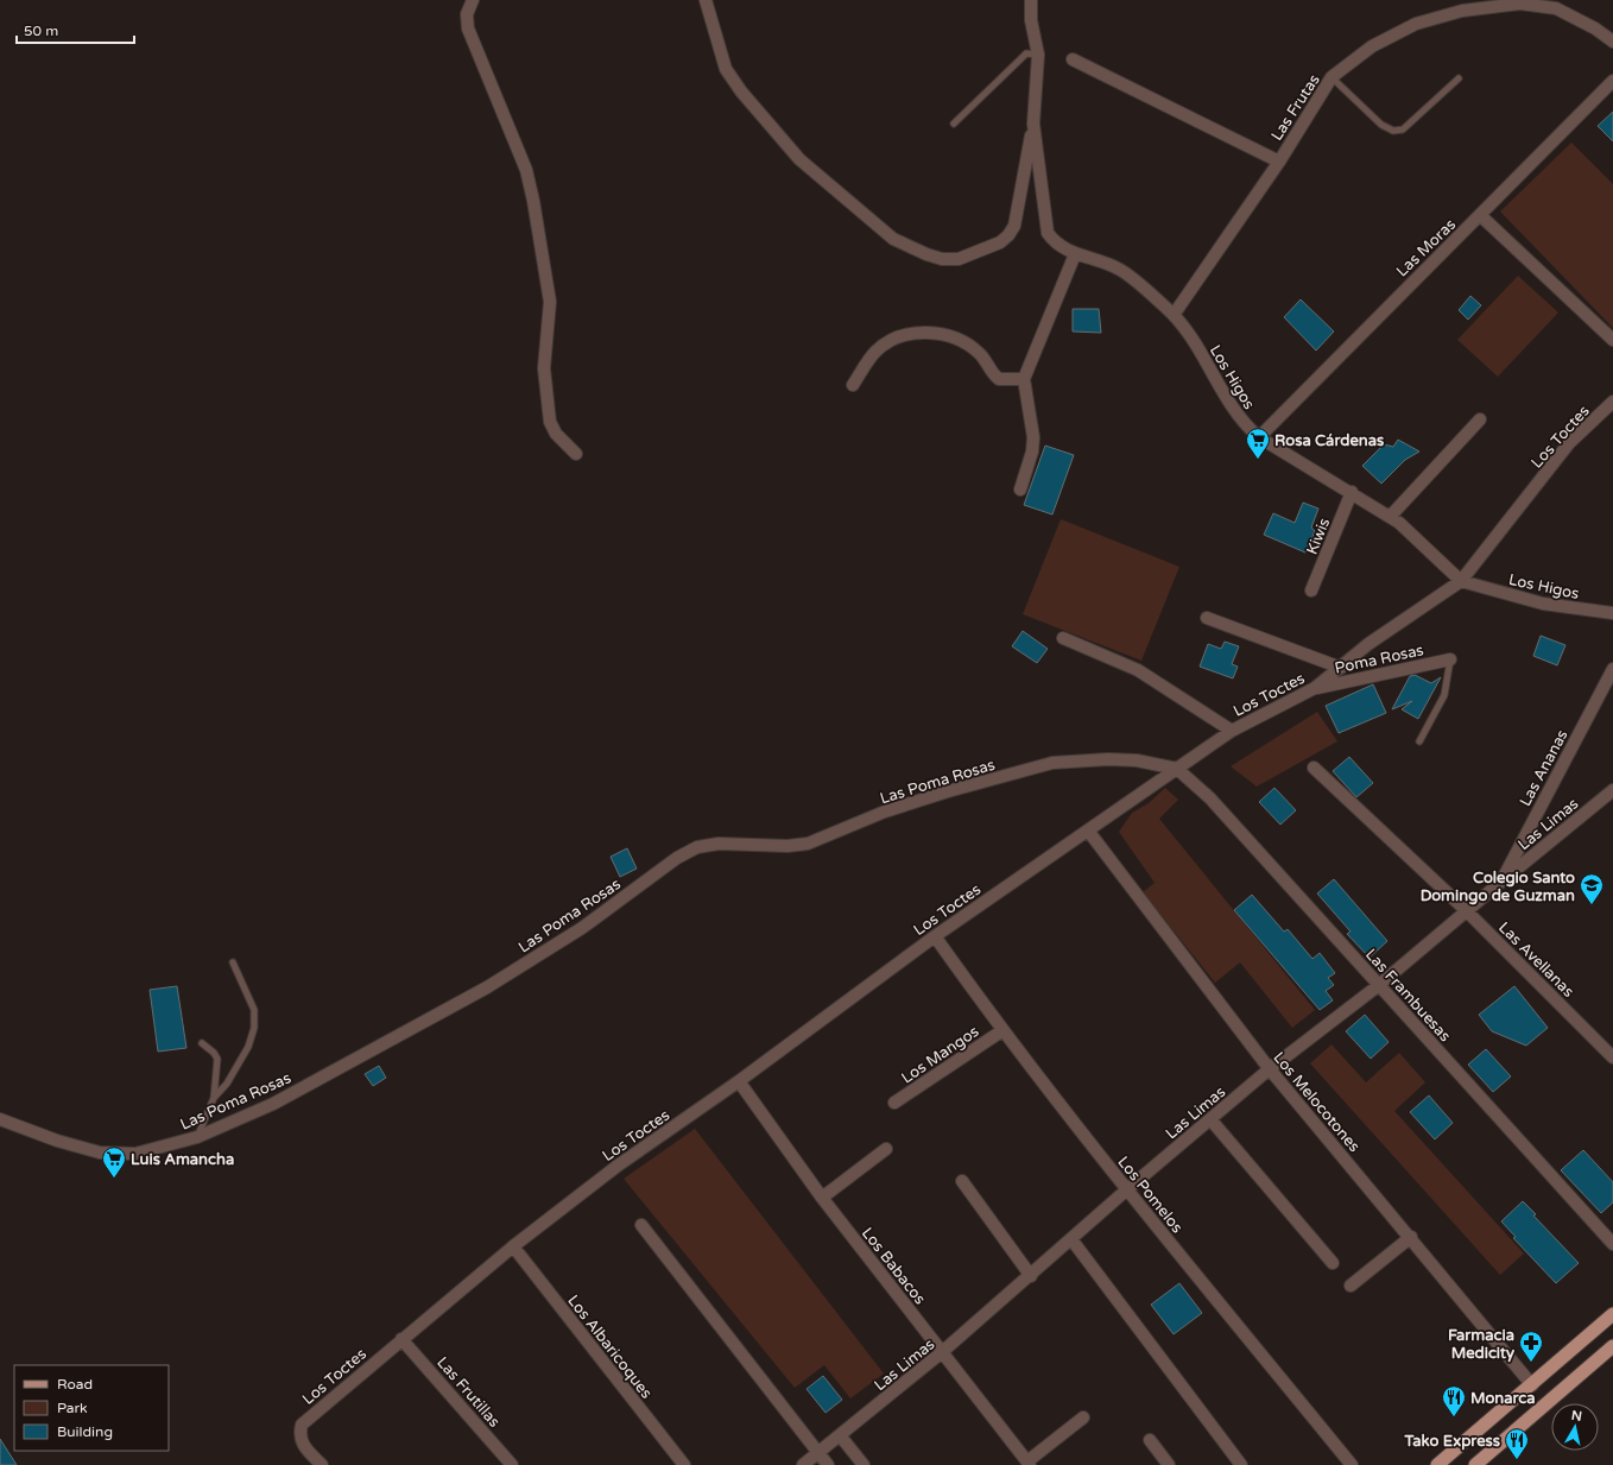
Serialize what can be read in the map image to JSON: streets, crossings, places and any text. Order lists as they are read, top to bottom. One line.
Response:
{"streets":{"street":["Las Frutas","Las Moras","Los Higos","Los Toctes","Kiwis","Poma Rosas","Las Ananas","Las Poma Rosas","Las Limas","Las Avellanas","Las Frambuesas","Los Mangos","Los Melocotones","Los Pomelos","Los Babacos","Los Albaricoques","Las Frutillas"]},"crossings":[["Las Frutas","Los Higos"],["Las Moras","Los Higos"],["Los Higos","Los Toctes"],["Los Higos","Kiwis"],["Los Toctes","Poma Rosas"],["Los Toctes","Las Poma Rosas"],["Los Toctes","Las Frambuesas"],["Los Toctes","Los Melocotones"],["Los Toctes","Los Pomelos"],["Los Toctes","Los Babacos"],["Los Toctes","Los Albaricoques"],["Los Toctes","Las Frutillas"],["Las Ananas","Las Limas"],["Las Poma Rosas","Las Frambuesas"],["Las Limas","Las Avellanas"],["Las Limas","Las Frambuesas"],["Las Limas","Los Melocotones"],["Las Limas","Los Pomelos"],["Las Limas","Los Babacos"],["Los Mangos","Los Pomelos"]],"places":{"supermarket":["Rosa Cárdenas","Luis Amancha"],"school or university":["Colegio Santo Domingo de Guzman"],"pharmacy":["Farmacia Medicity"],"restaurant":["Monarca","Tako Express"]},"legend":["Road","Park","Building"],"scale_bar":"50 m","north":"top"}
